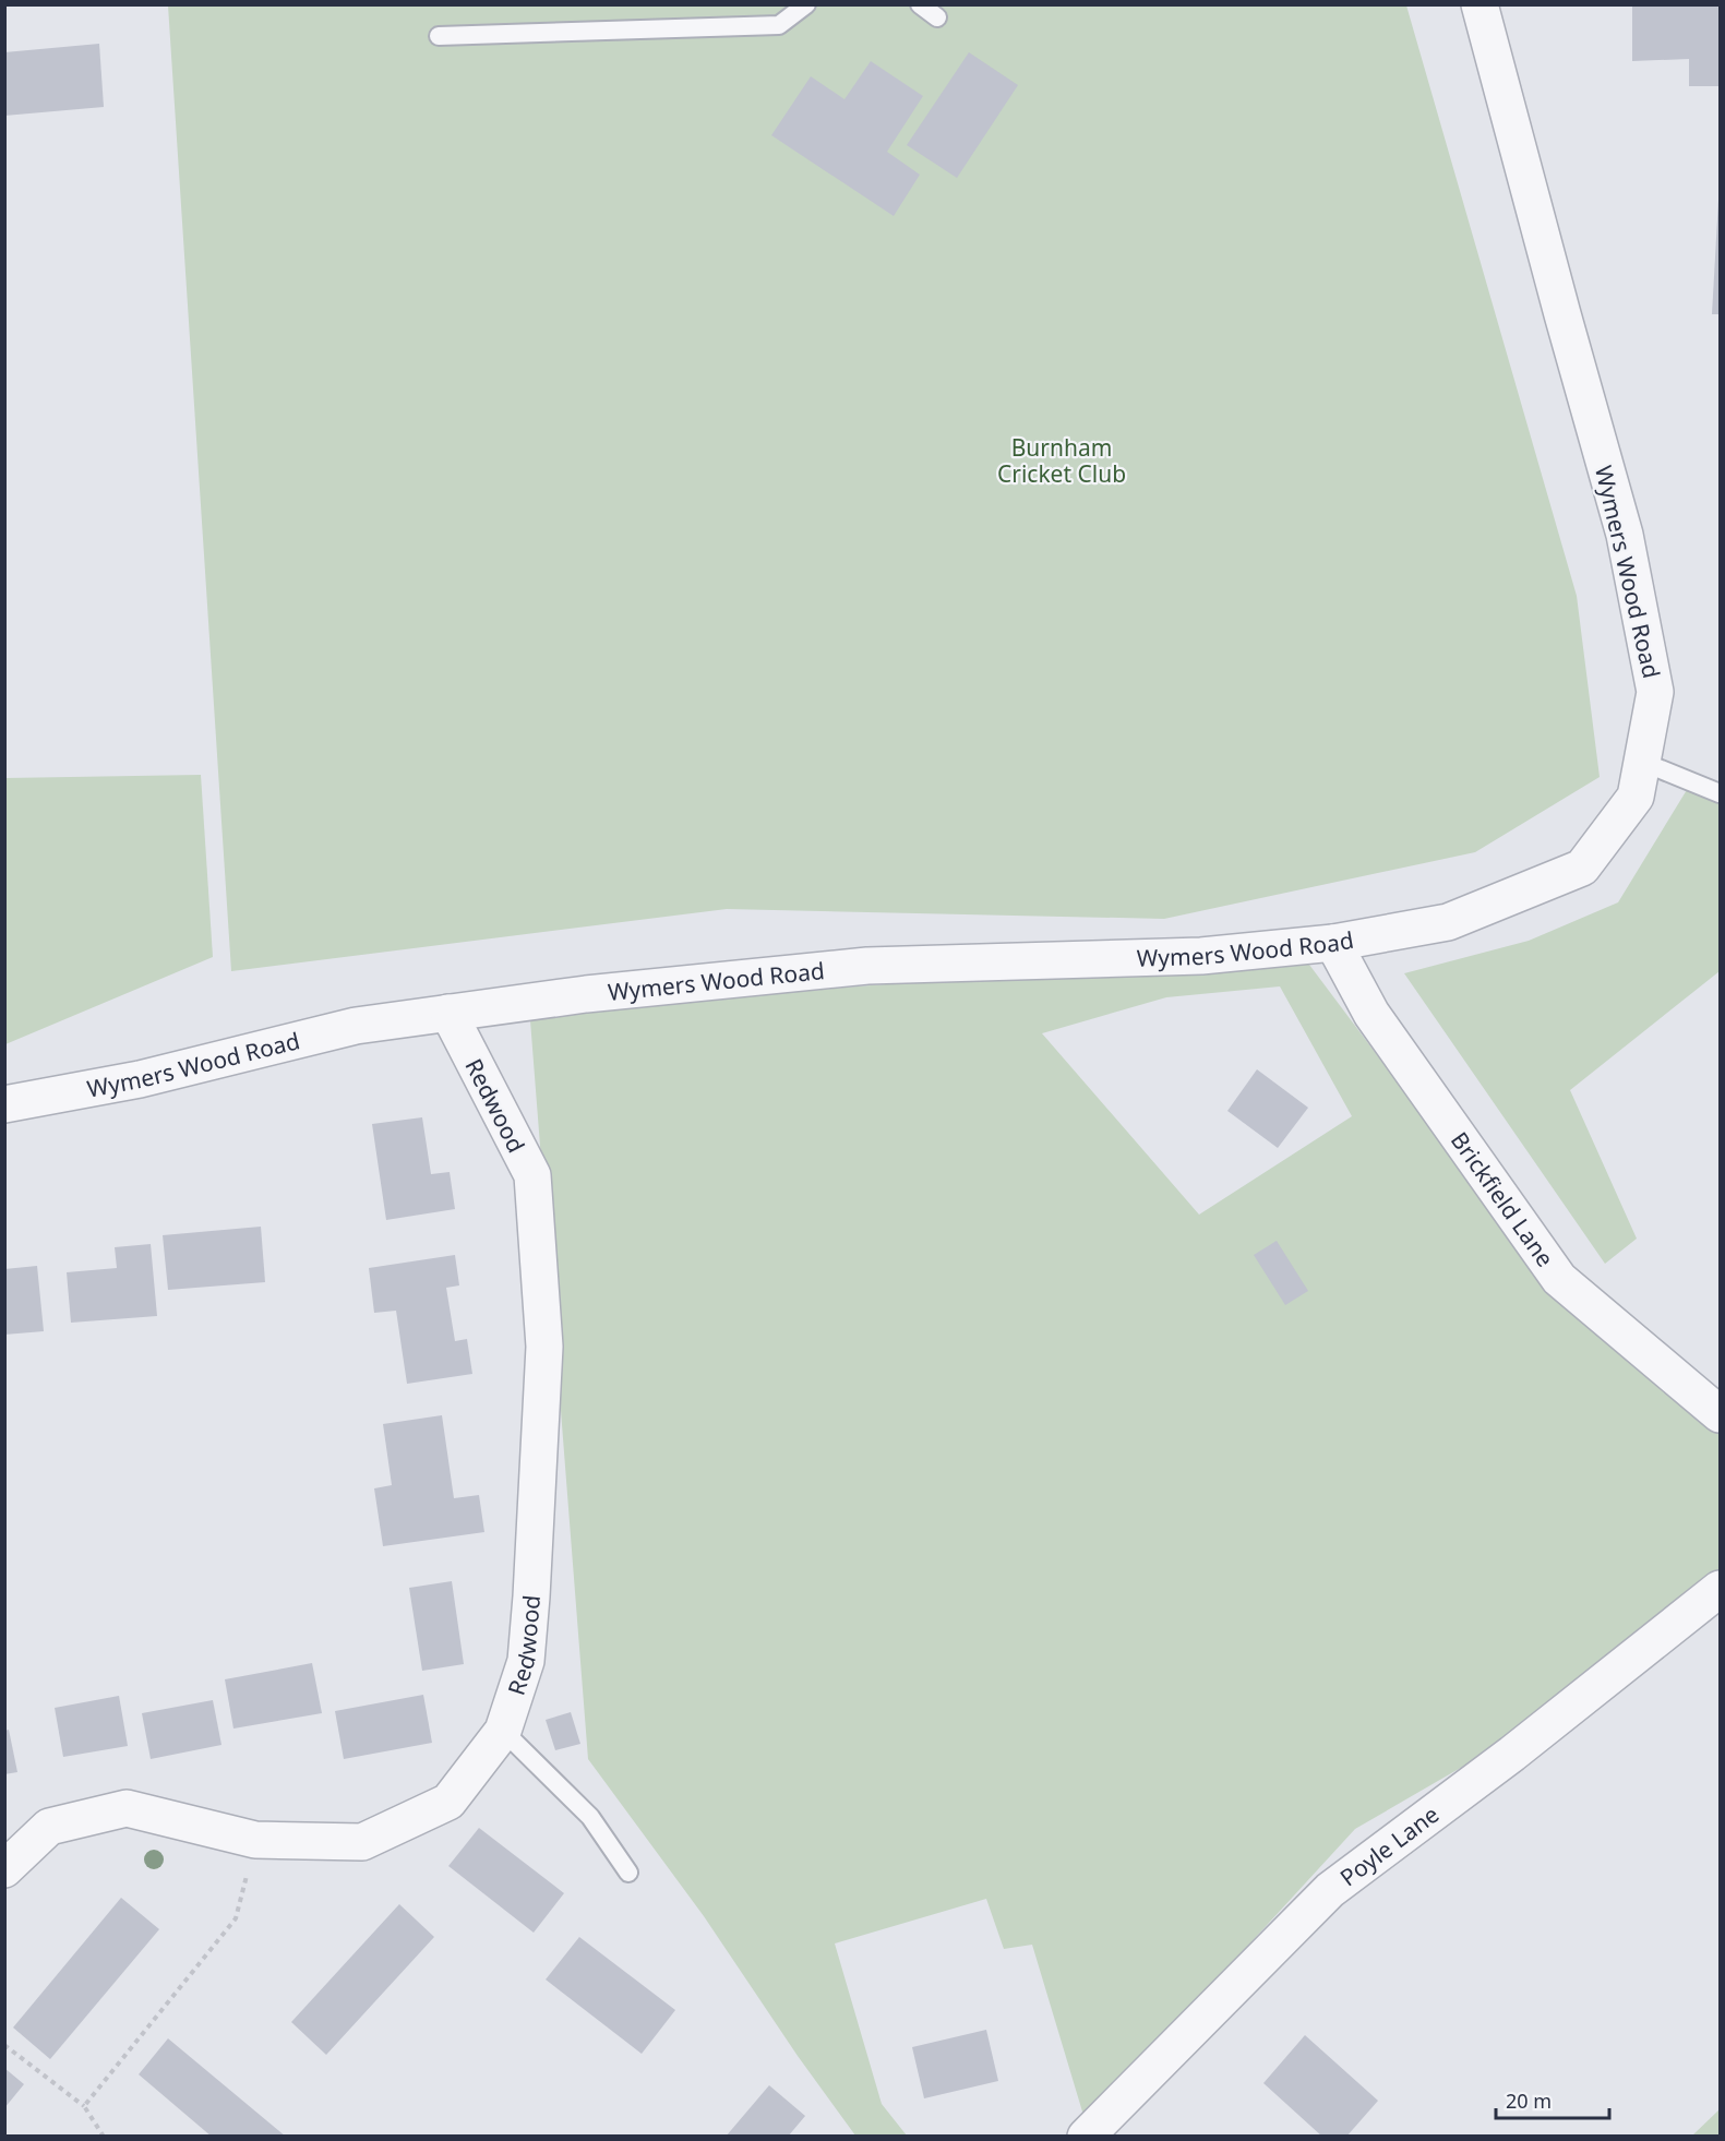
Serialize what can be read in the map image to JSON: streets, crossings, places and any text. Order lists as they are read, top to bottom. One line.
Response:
{"streets":{"street":["Wymers Wood Road","Redwood","Brickfield Lane","Poyle Lane"]},"crossings":[["Wymers Wood Road","Redwood"],["Wymers Wood Road","Brickfield Lane"]],"parks":["Burnham Cricket Club"],"scale_bar":"20 m"}
